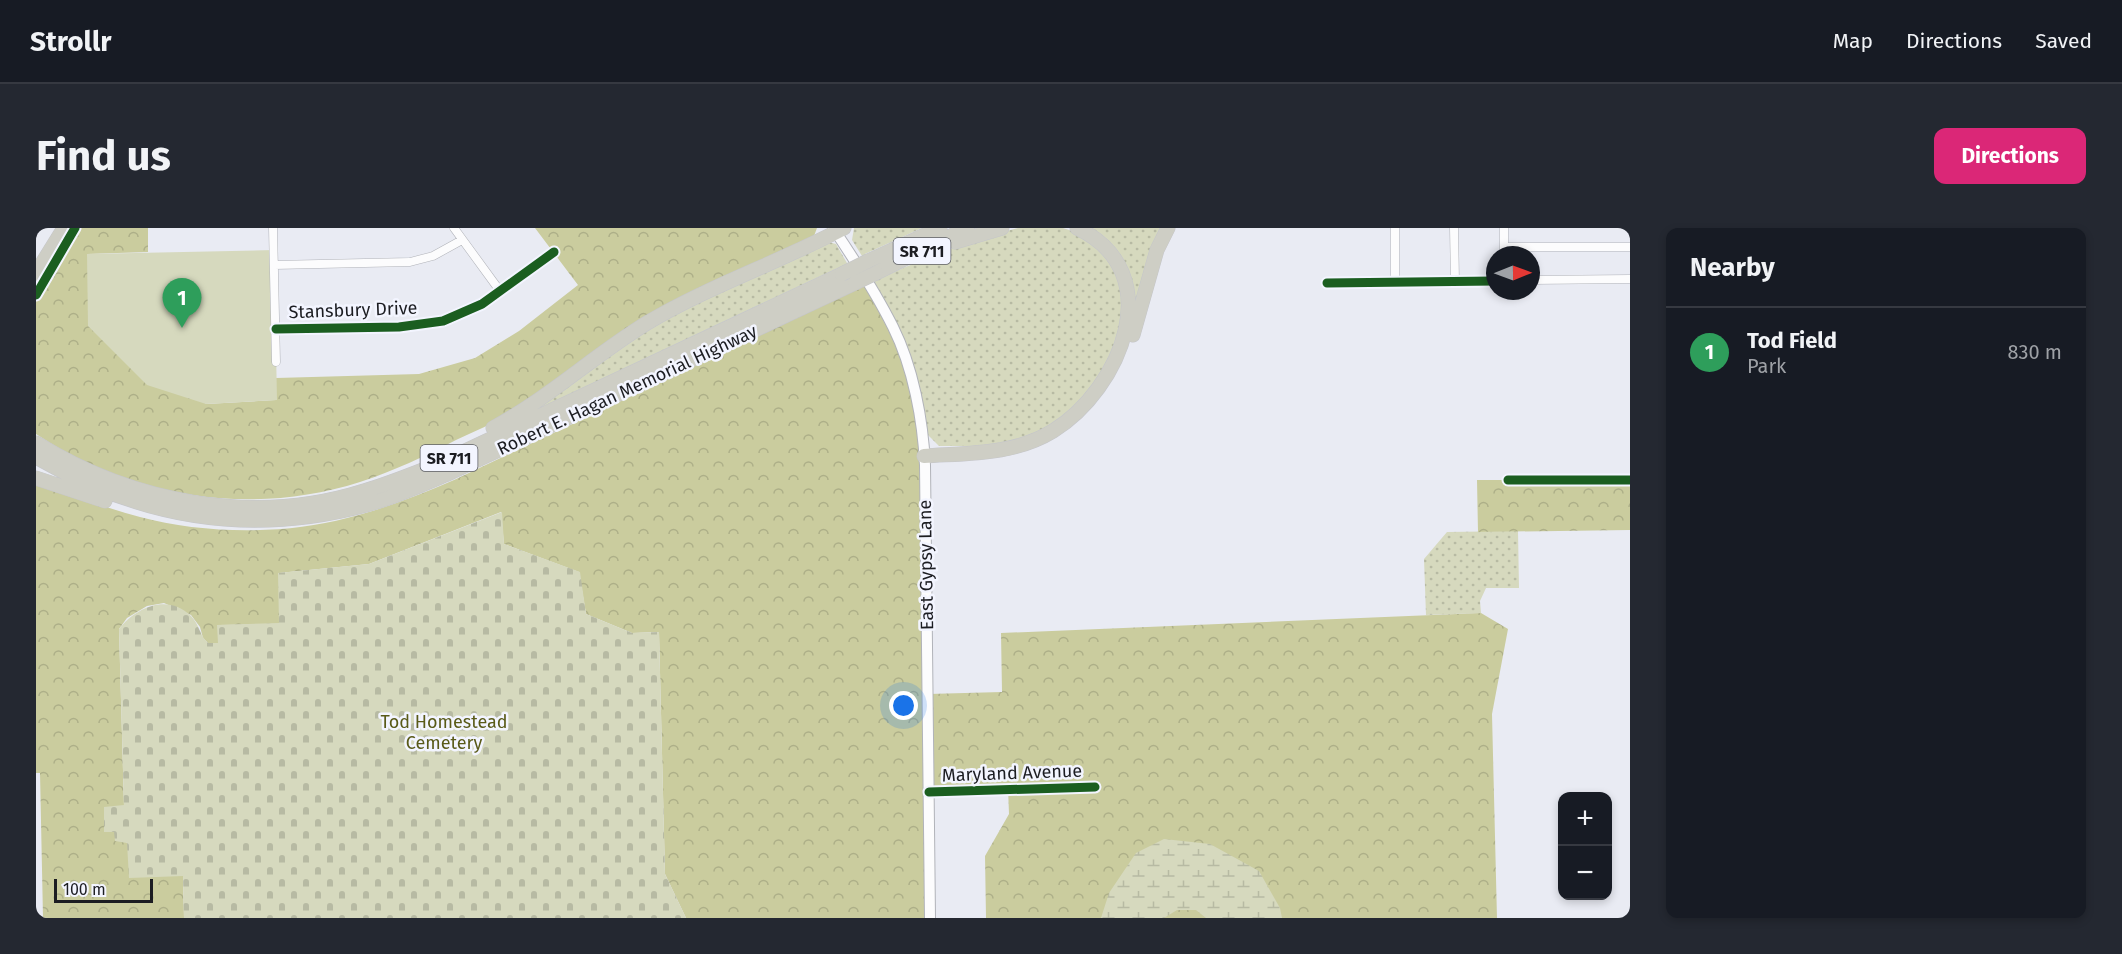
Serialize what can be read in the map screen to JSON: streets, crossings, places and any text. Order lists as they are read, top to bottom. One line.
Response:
{"streets":{"highway":["SR 711","Robert E. Hagan Memorial Highway"],"main road":["East Gypsy Lane"],"street":["Stansbury Drive","Maryland Avenue"]},"crossings":[["East Gypsy Lane","Maryland Avenue"]],"parks":["Tod Homestead Cemetery"],"scale_bar":"100 m","north":"right","page":{"header":"Strollr","nav":["Map","Directions","Saved"],"buttons":"Directions","title":"Find us","heading":"Nearby","pins":"1","list":[{"mark":"1","name":"Tod Field","note":"Park","value":"830 m"}],"map_buttons":["+","−"],"scale":"100 m"}}
